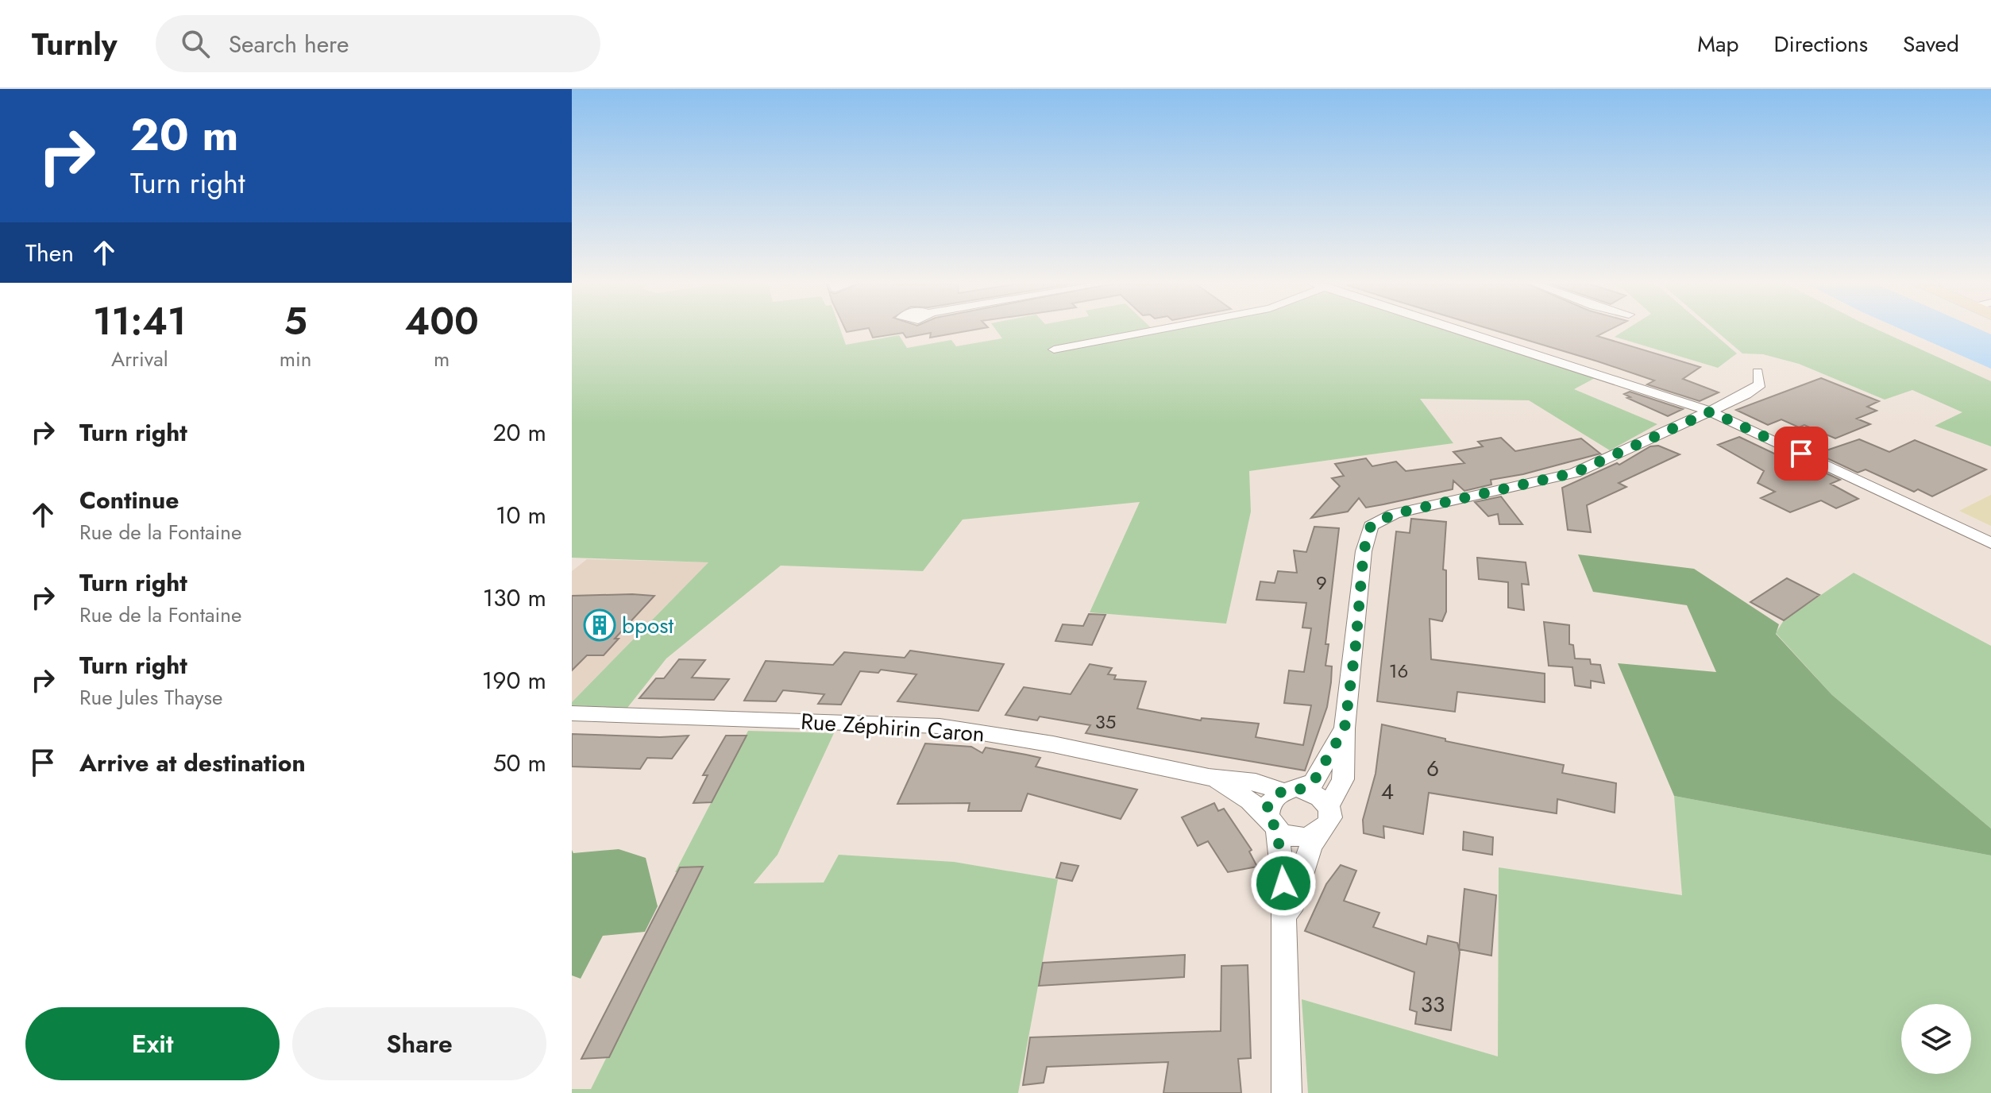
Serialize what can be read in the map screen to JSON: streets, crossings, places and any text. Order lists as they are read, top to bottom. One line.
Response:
{"streets":{"street":["Rue Zéphirin Caron"]},"places":{"building":["bpost"]},"house_numbers":["9","16","35","6","4","33"],"page":{"header":"Turnly","search":"Search here","nav":["Map","Directions","Saved"],"turn":["20 m","Turn right"],"then":"Then","eta":["11:41","Arrival","5","min","400","m"],"list":[{"name":"Turn right","value":"20 m"},{"name":"Continue","note":"Rue de la Fontaine","value":"10 m"},{"name":"Turn right","note":"Rue de la Fontaine","value":"130 m"},{"name":"Turn right","note":"Rue Jules Thayse","value":"190 m"},{"name":"Arrive at destination","value":"50 m"}],"buttons":["Exit","Share"]}}
